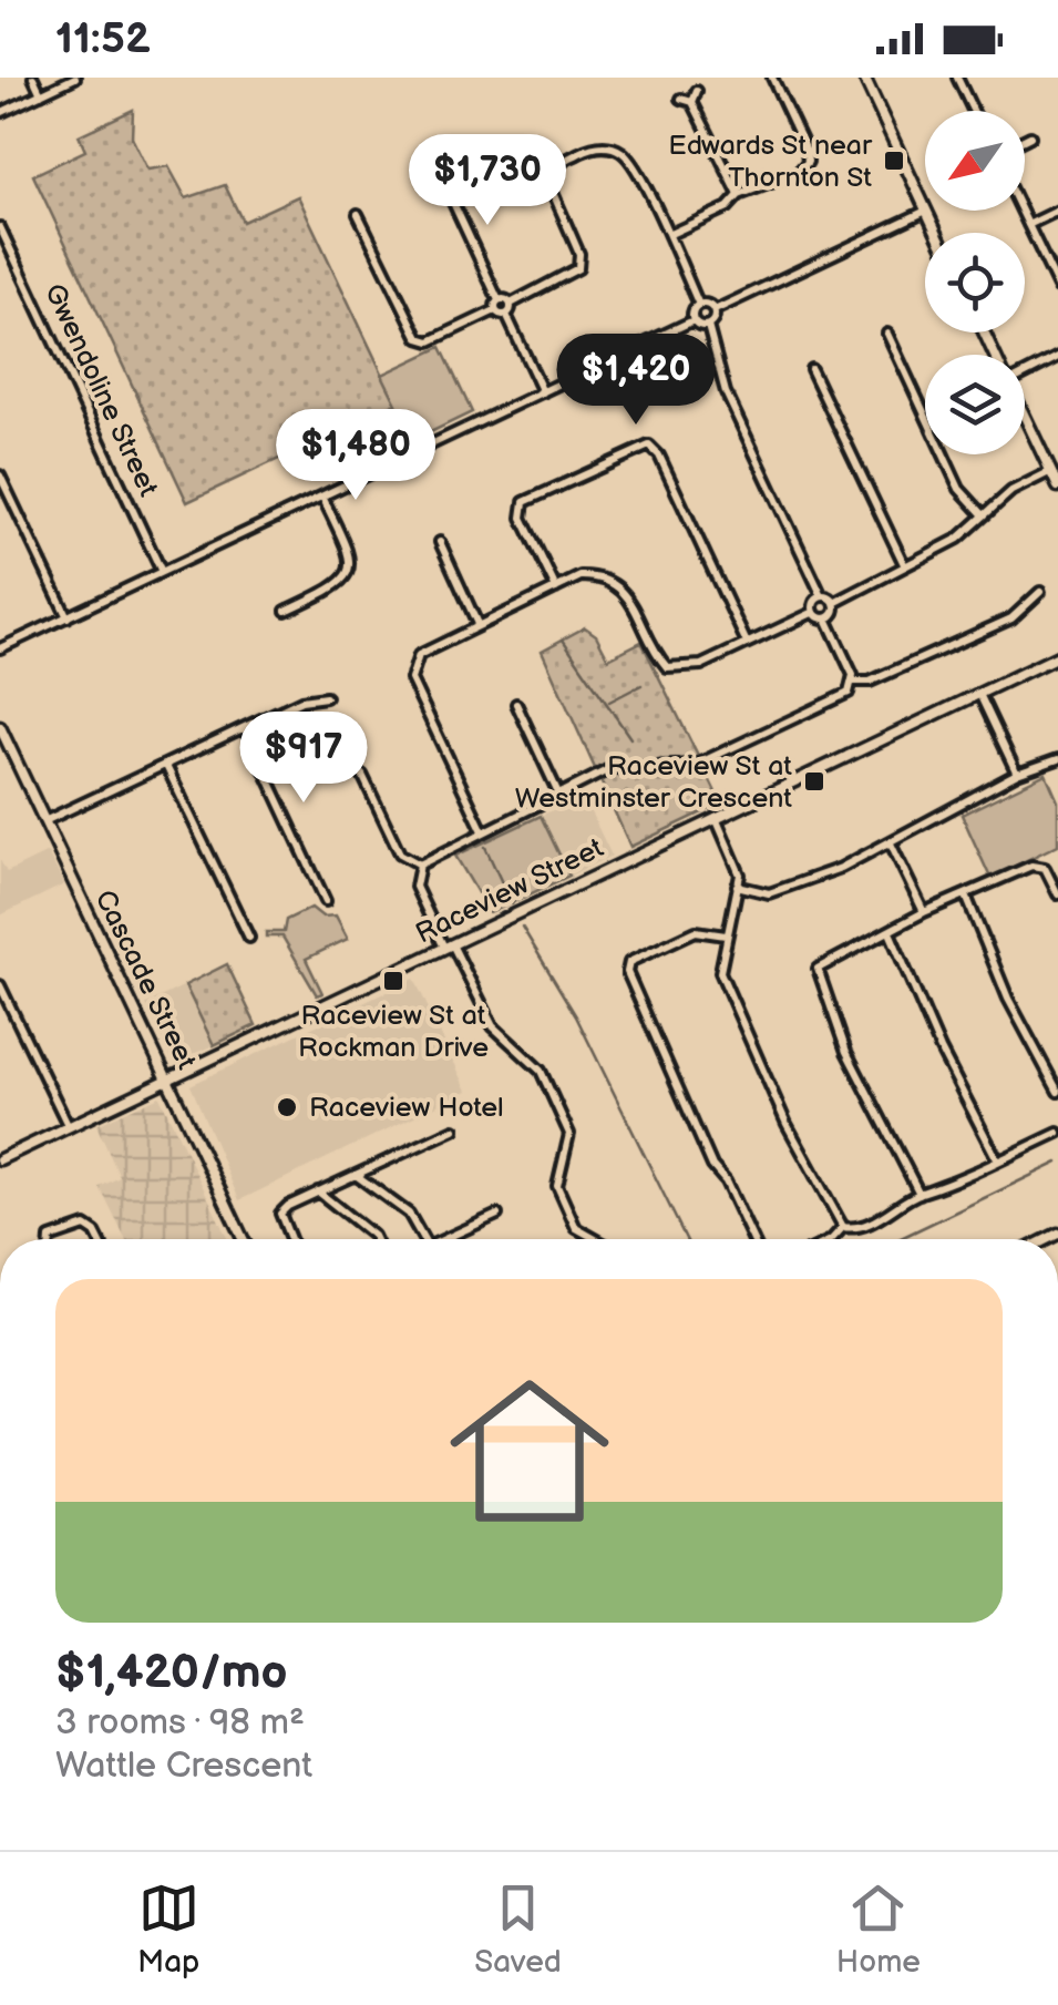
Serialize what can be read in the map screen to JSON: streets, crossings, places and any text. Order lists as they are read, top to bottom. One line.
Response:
{"streets":{"street":["Gwendoline Street","Raceview Street","Cascade Street"]},"crossings":[["Raceview Street","Cascade Street"]],"places":{"transit":["Edwards St near Thornton St","Raceview St at Westminster Crescent","Raceview St at Rockman Drive"],"other":["Raceview Hotel"]},"north":"bottom left","page":{"status":"11:52","price":["$1,730","$1,420","$1,480","$917"],"list":[{"name":"$1,420/mo","note":"3 rooms · 98 m² · Wattle Crescent"}],"tabs":["Map","Saved","Home"]}}
